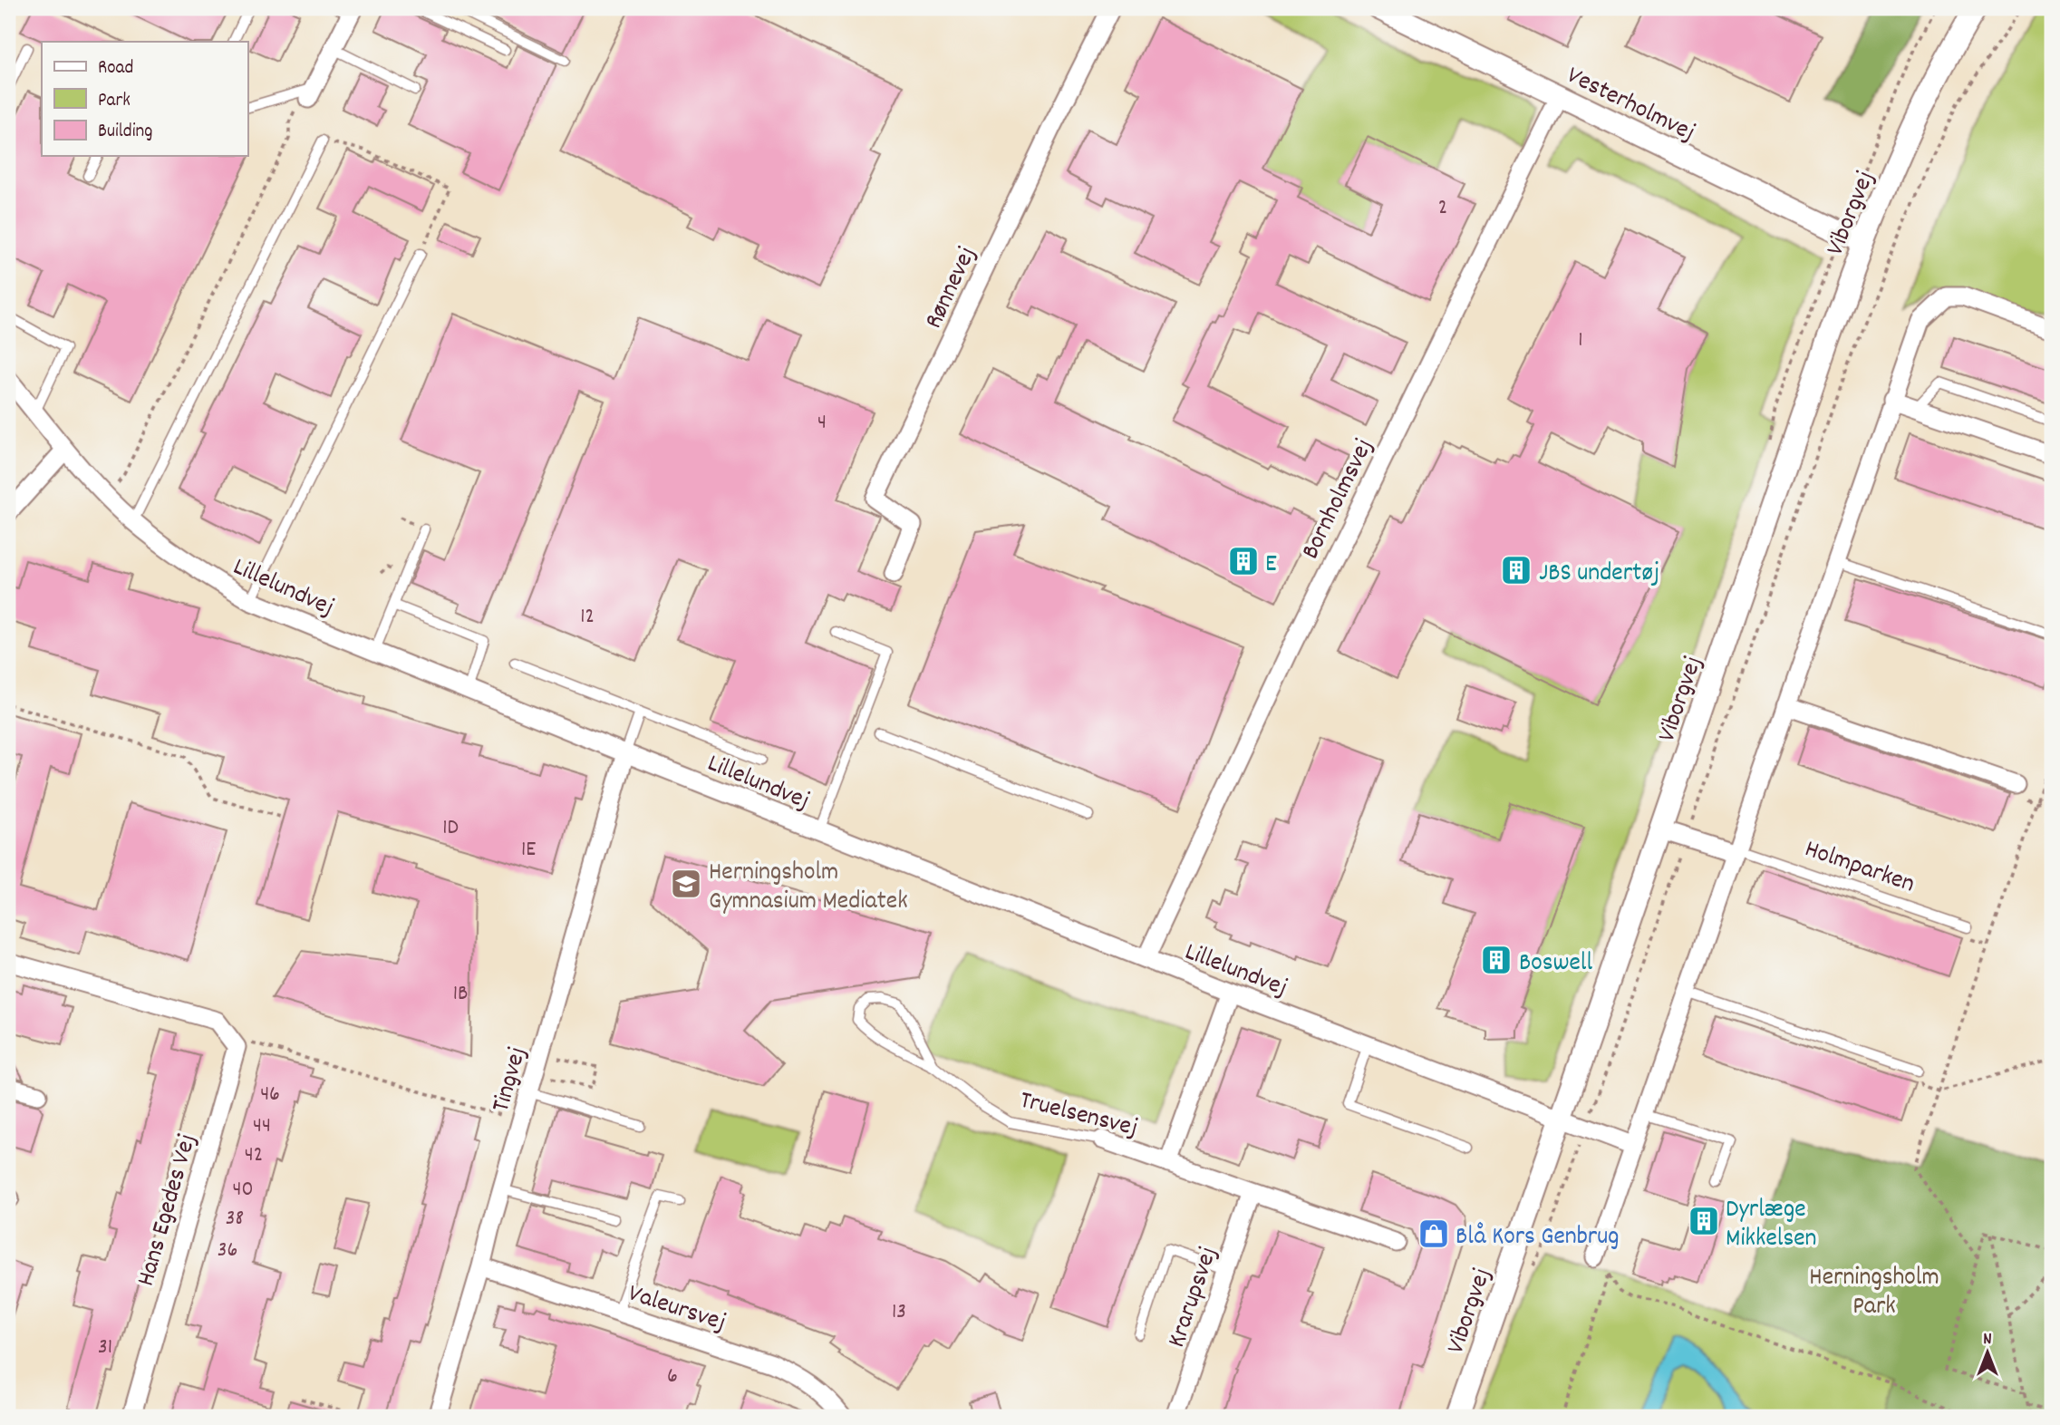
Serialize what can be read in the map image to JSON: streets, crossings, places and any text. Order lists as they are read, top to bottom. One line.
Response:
{"streets":{"street":["Vesterholmvej","Viborgvej","Rønnevej","Bornholmsvej","Lillelundvej","Holmparken","Tingvej","Truelsensvej","Hans Egedes Vej","Krarupsvej","Valeursvej"]},"crossings":[["Vesterholmvej","Viborgvej"],["Vesterholmvej","Bornholmsvej"],["Viborgvej","Lillelundvej"],["Viborgvej","Holmparken"],["Bornholmsvej","Lillelundvej"],["Lillelundvej","Tingvej"],["Tingvej","Valeursvej"],["Truelsensvej","Krarupsvej"]],"parks":["Herningsholm Park"],"places":{"building":["E","JBS undertøj","Boswell","Dyrlæge Mikkelsen"],"school or university":["Herningsholm Gymnasium Mediatek"],"shop":["Blå Kors Genbrug"]},"house_numbers":["2","1","4","12","1D","1E","1B","46","44","42","40","38","36","13","31","6"],"legend":["Road","Park","Building"],"north":"top"}
